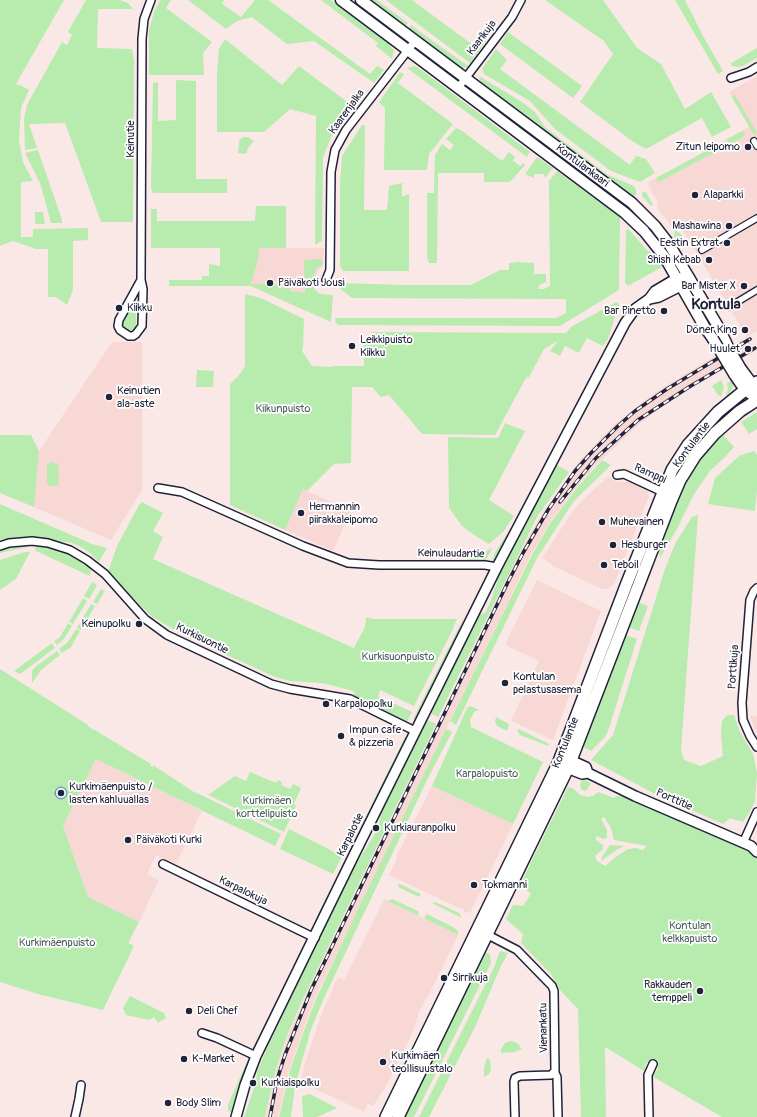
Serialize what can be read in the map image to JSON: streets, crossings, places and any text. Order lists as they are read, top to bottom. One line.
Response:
{"streets":{"main road":["Kontulankaari","Kontulantie"],"street":["Kaarikuja","Kaarenjalka","Keinutie","Ramppi","Keinulaudantie","Kurkisuontie","Porttikuja","Porttitie","Karpalotie","Karpalokuja","Vienankatu"]},"crossings":[["Kaarikuja","Kontulankaari"],["Kaarenjalka","Kontulankaari"],["Kontulankaari","Kontulantie"],["Kontulankaari","Keinulaudantie"],["Kontulantie","Ramppi"],["Kontulantie","Porttitie"],["Kontulantie","Vienankatu"],["Keinulaudantie","Karpalotie"],["Kurkisuontie","Karpalotie"],["Karpalotie","Karpalokuja"]],"districts":["Kontula"],"parks":["Kiikunpuisto","Kurkisuonpuisto","Karpalopuisto","Kurkimäen korttelipuisto","Kontulan kelkkapuisto","Kurkimäenpuisto"],"places":["Zitun leipomo","Alaparkki","Mashawina","Eestin Extrat","Shish Kebab","Päiväkoti Jousi","Bar Mister X","Kiikku","Bar Pinetto","Döner King","Leikkipuisto Kiikku","Huulet","Keinutien ala-aste","Hermannin piirakkaleipomo","Muhevainen","Hesburger","Teboil","Keinupolku","Kontulan pelastusasema","Karpalopolku","Impun cafe & pizzeria","Kurkimäenpuisto / lasten kahluuallas","Kurkiauranpolku","Päiväkoti Kurki","Tokmanni","Sirrikuja","Rakkauden temppeli","Deli Chef","K-Market","Kurkimäen teollisuustalo","Kurkiaispolku","Body Slim"]}
